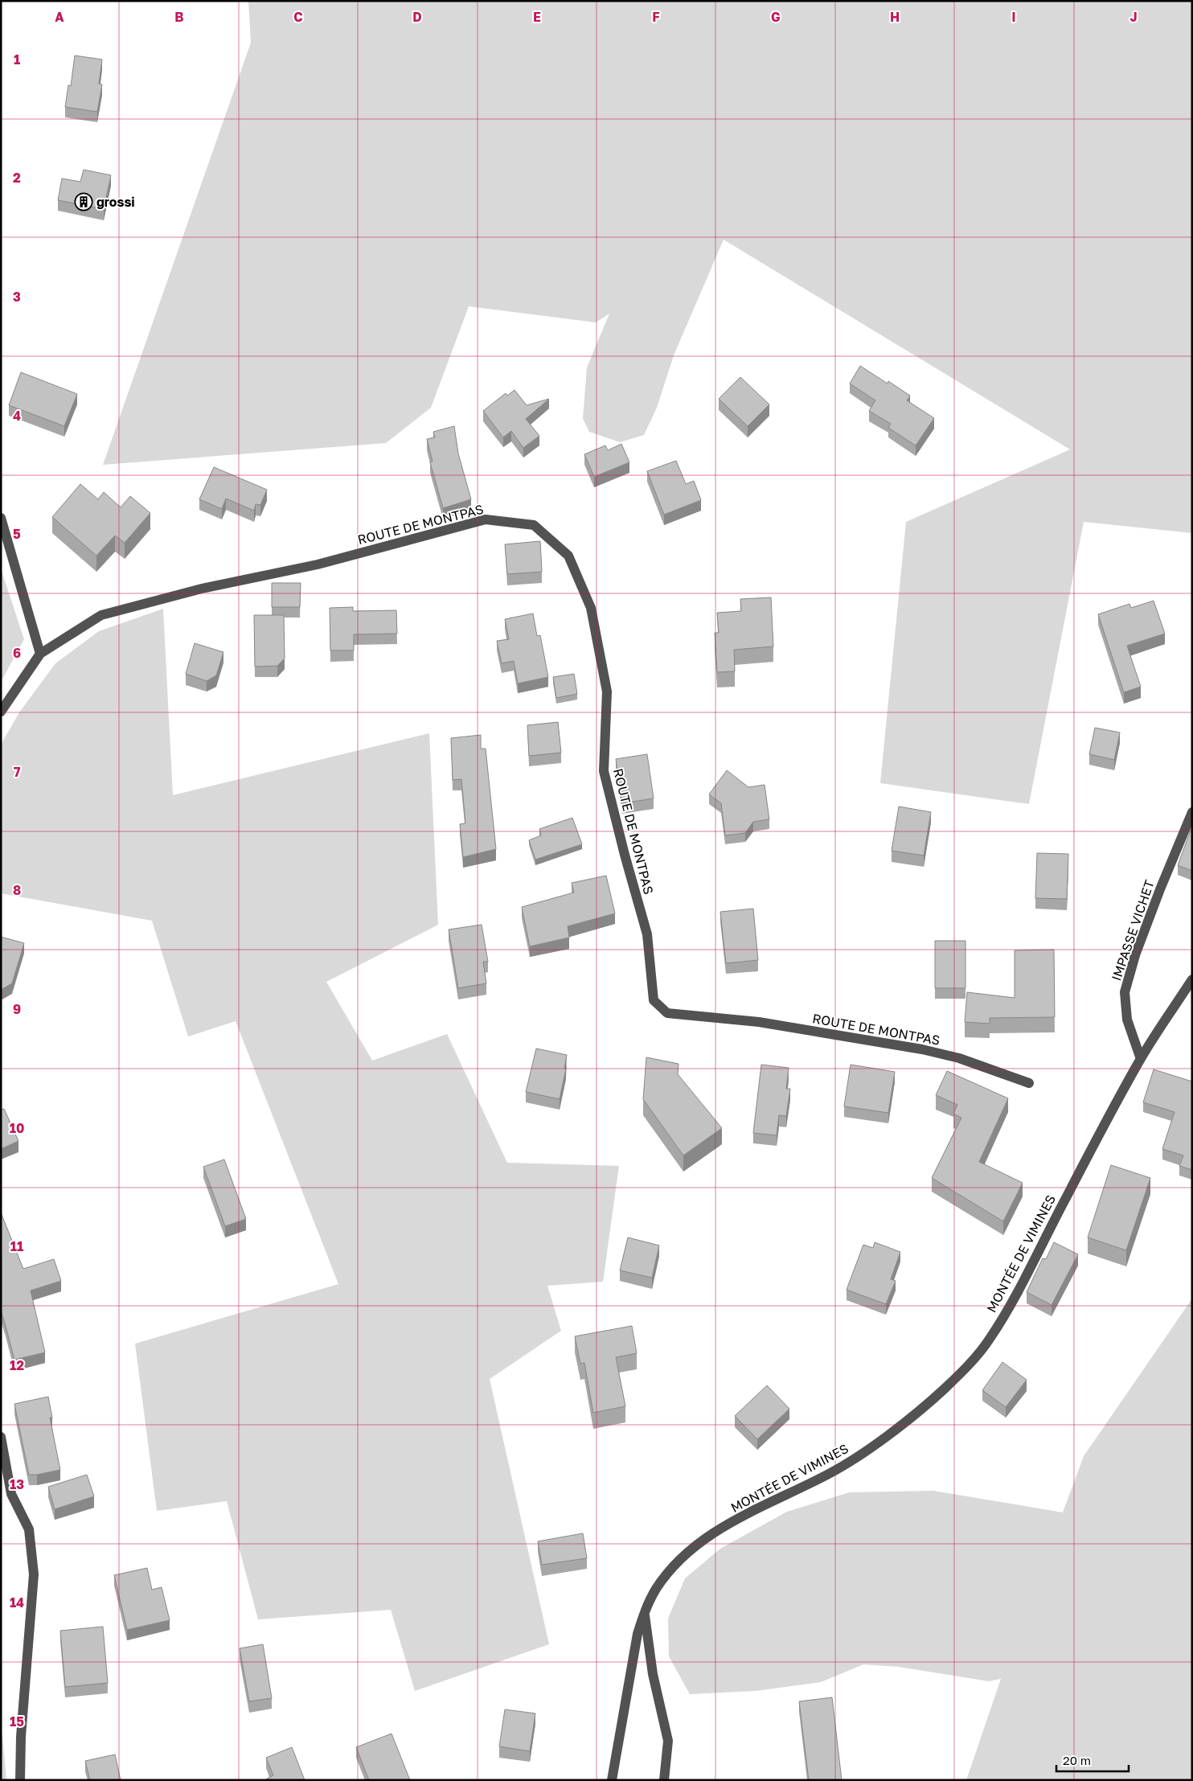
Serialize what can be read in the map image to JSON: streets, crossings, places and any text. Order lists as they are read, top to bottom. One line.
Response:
{"streets":{"street":["ROUTE DE MONTPAS","IMPASSE VICHET","MONTÉE DE VIMINES"]},"crossings":[["IMPASSE VICHET","MONTÉE DE VIMINES"]],"places":{"building":["grossi"]},"scale_bar":"20 m","grid":{"columns":["A","B","C","D","E","F","G","H","I","J"],"rows":["1","2","3","4","5","6","7","8","9","10","11","12","13","14","15"]}}
